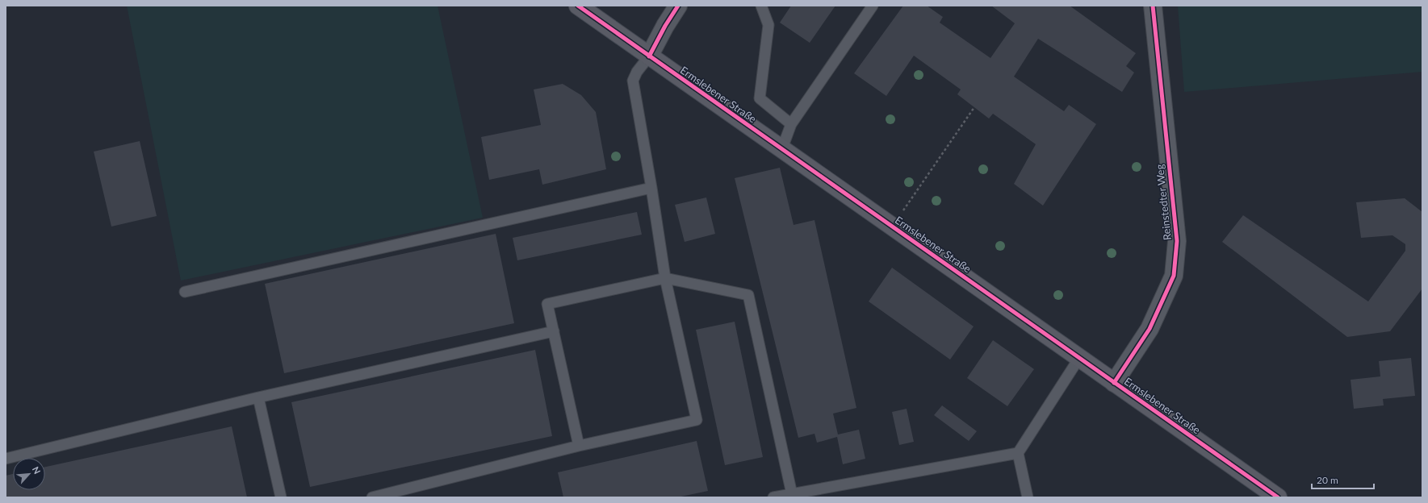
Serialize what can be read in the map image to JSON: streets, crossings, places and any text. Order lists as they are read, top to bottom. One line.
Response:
{"streets":{"main road":["Ermslebener Straße"],"street":["Reinstedter Weg"]},"crossings":[["Ermslebener Straße","Reinstedter Weg"]],"scale_bar":"20 m","north":"top right"}
